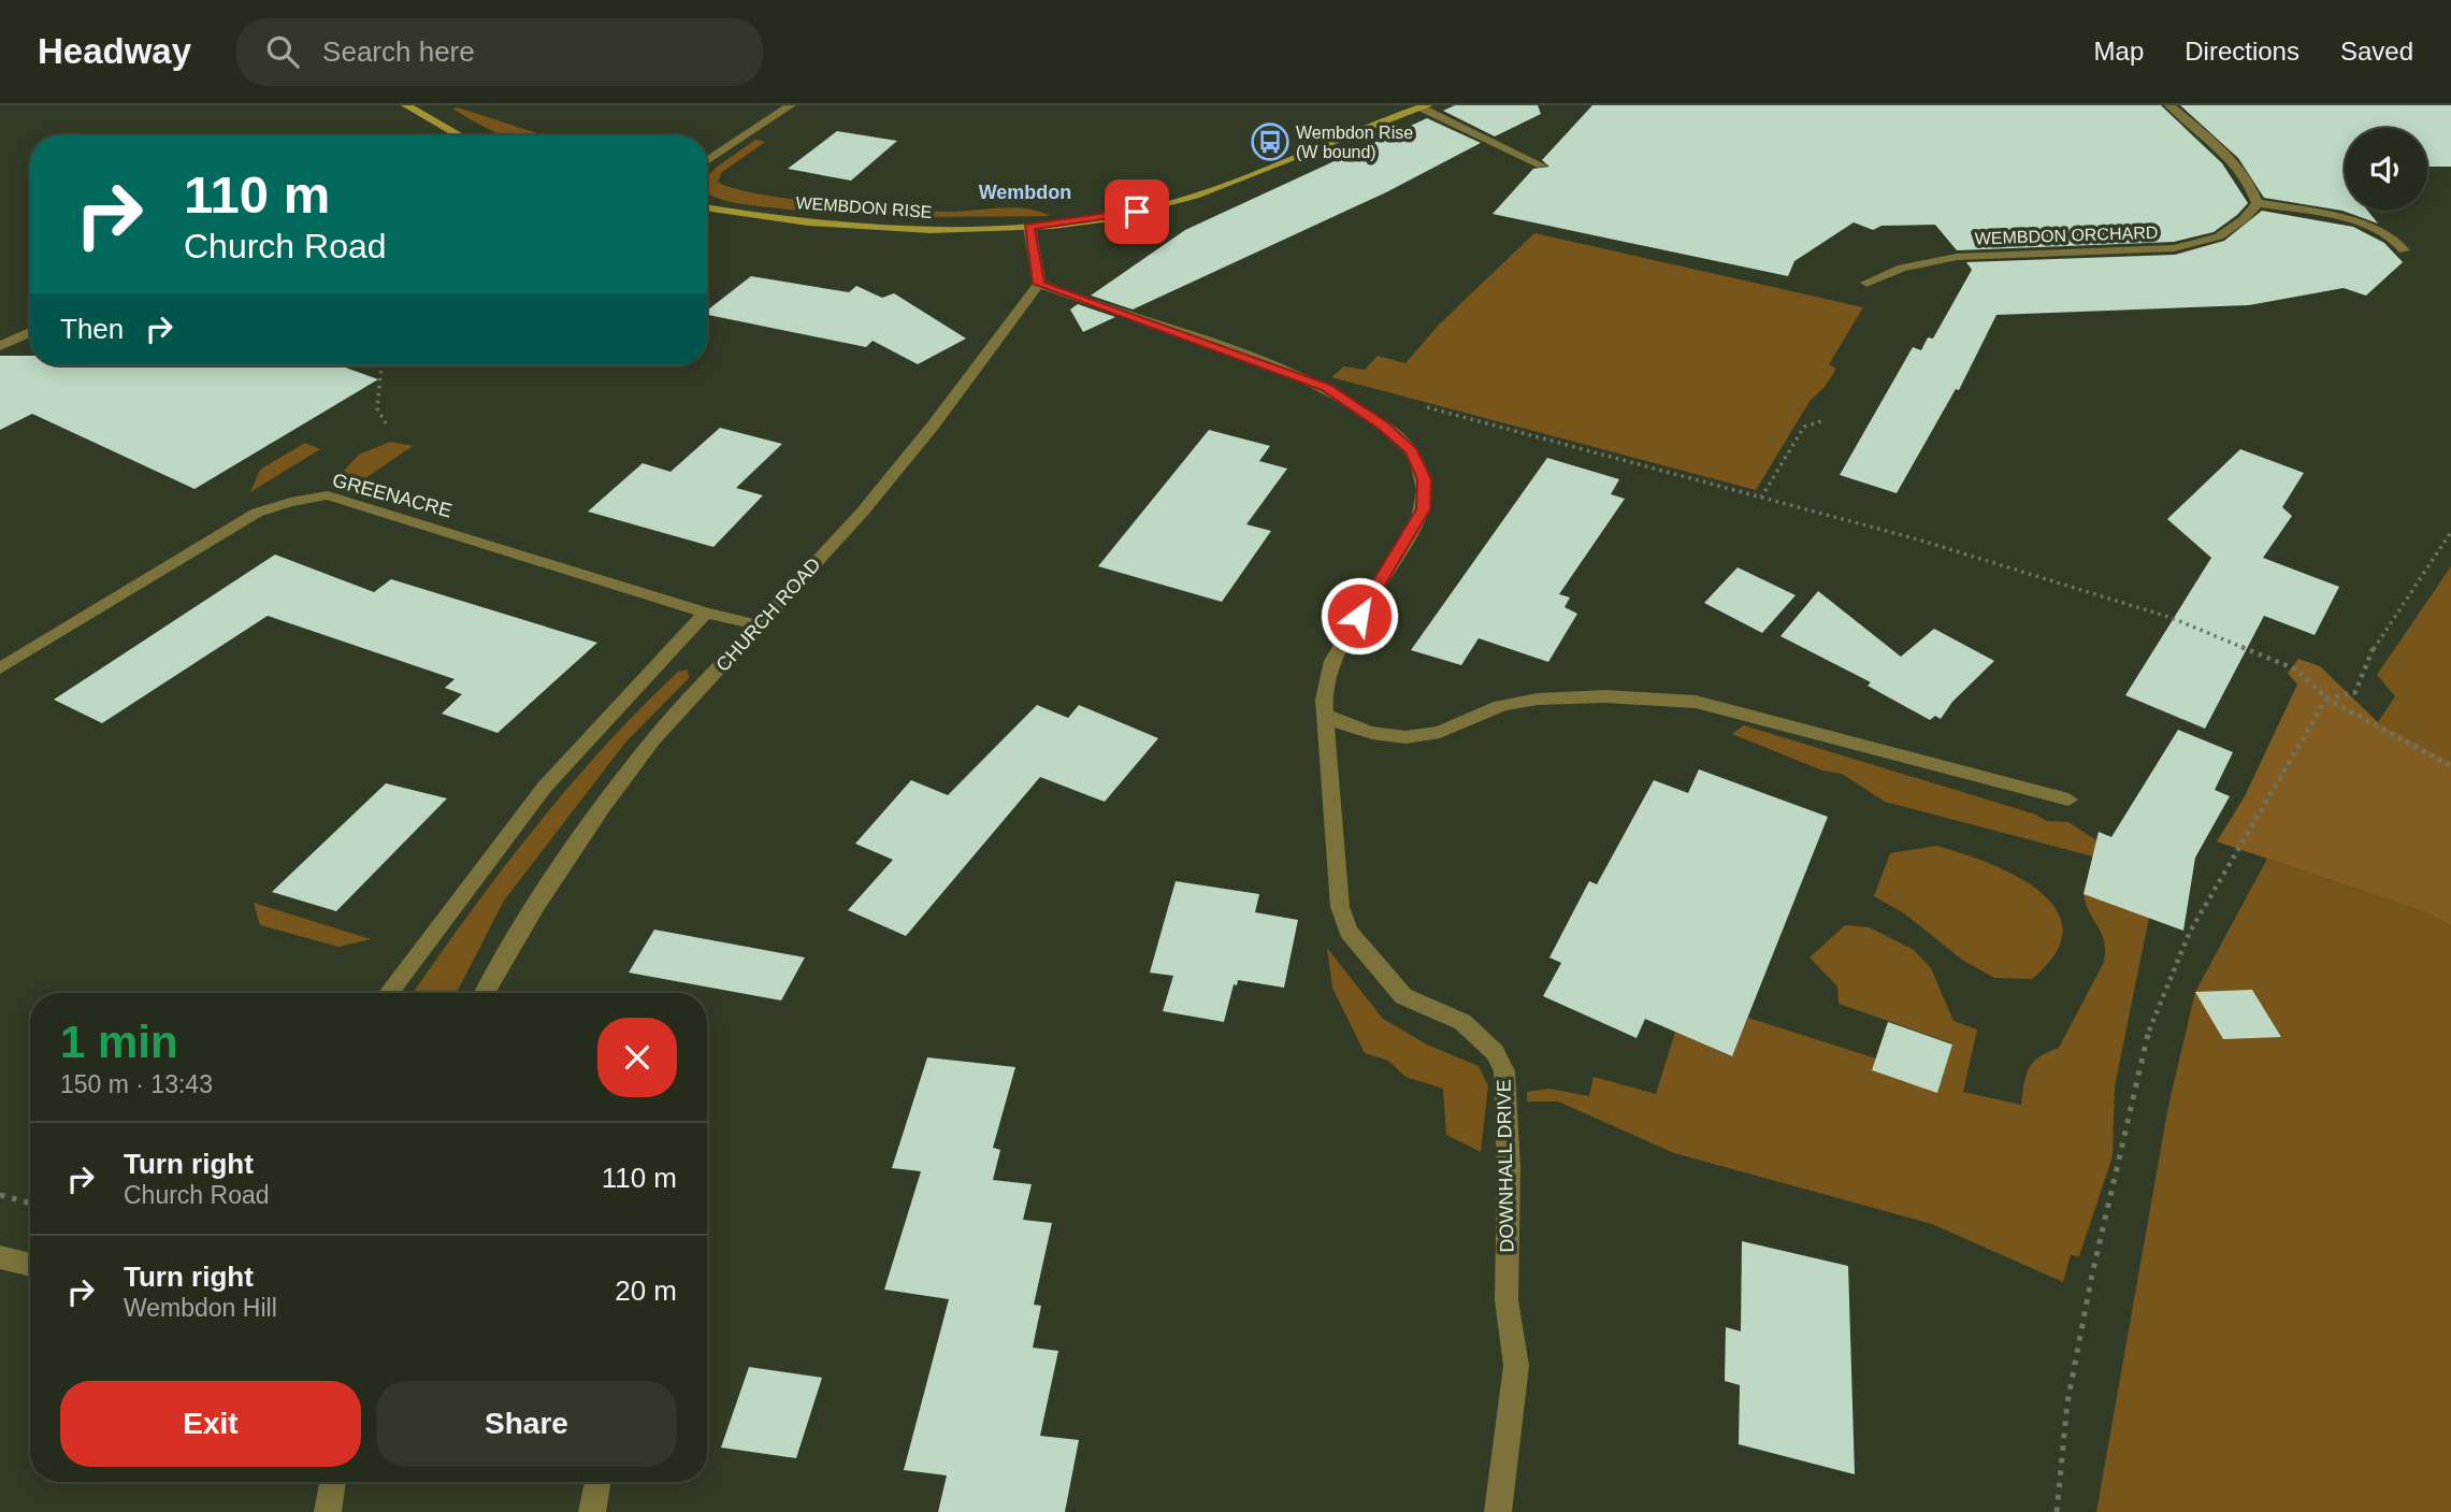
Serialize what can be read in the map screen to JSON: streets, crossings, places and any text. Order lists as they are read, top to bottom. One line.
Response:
{"streets":{"main road":["WEMBDON RISE"],"street":["WEMBDON ORCHARD","GREENACRE","CHURCH ROAD","DOWNHALL DRIVE"]},"crossings":[["GREENACRE","CHURCH ROAD"],["CHURCH ROAD","DOWNHALL DRIVE"]],"districts":["Wembdon"],"places":{"bus stop":["Wembdon Rise (W bound)"]},"page":{"header":"Headway","search":"Search here","nav":["Map","Directions","Saved"],"turn":["110 m","Church Road"],"then":"Then","heading":["1 min","150 m · 13:43"],"list":[{"name":"Turn right","note":"Church Road","value":"110 m"},{"name":"Turn right","note":"Wembdon Hill","value":"20 m"}],"buttons":["Exit","Share"]}}
